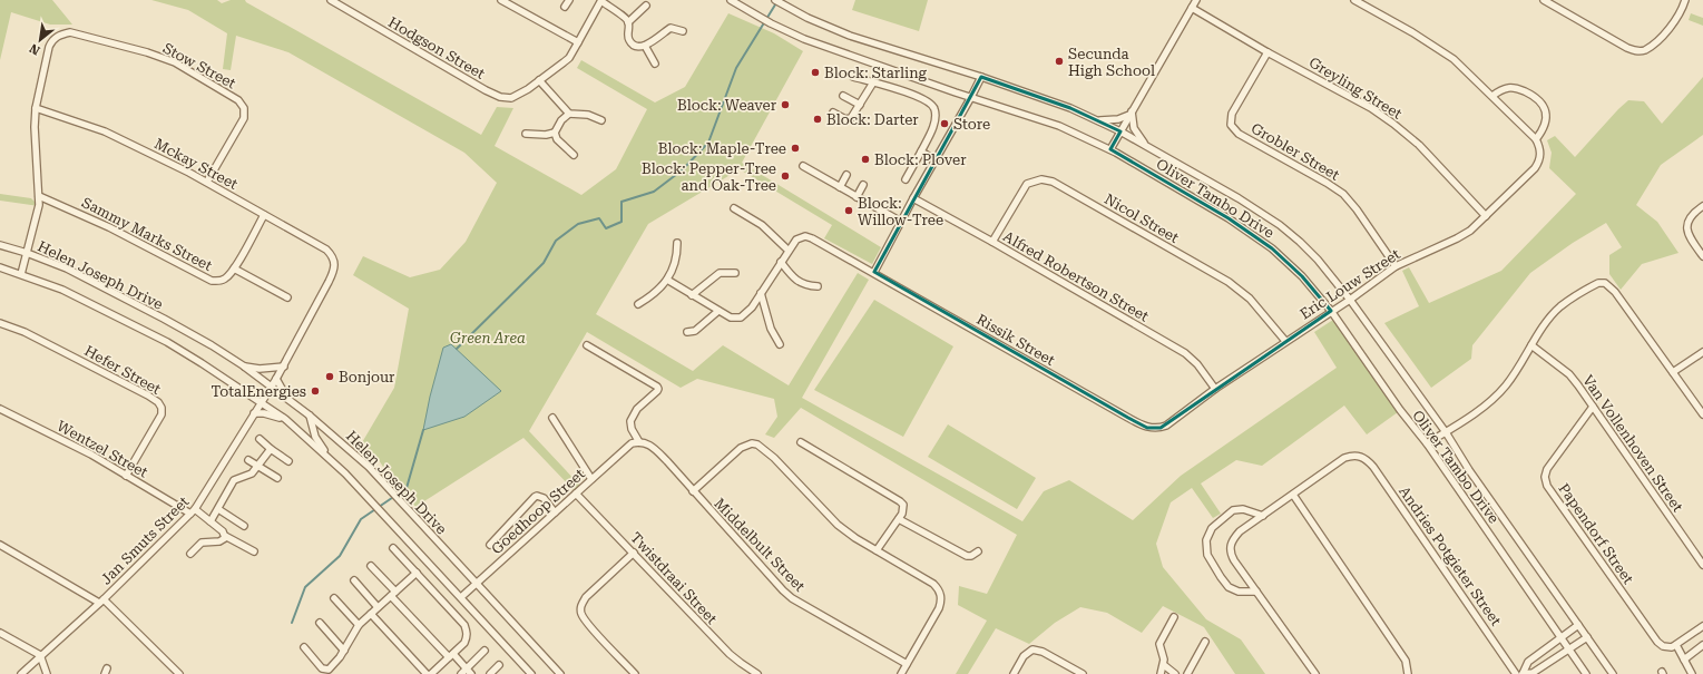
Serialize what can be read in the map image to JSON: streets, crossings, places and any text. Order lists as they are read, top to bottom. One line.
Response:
{"streets":{"street":["Hodgson Street","Stow Street","Greyling Street","Grobler Street","Mckay Street","Oliver Tambo Drive","Nicol Street","Sammy Marks Street","Helen Joseph Drive","Alfred Robertson Street","Eric Louw Street","Rissik Street","Hefer Street","Van Vollenhoven Street","Wentzel Street","Goedhoop Street","Papendorf Street","Jan Smuts Street","Middelbult Street","Andries Potgieter Street","Twistdraai Street"]},"crossings":[["Stow Street","Mckay Street"],["Greyling Street","Grobler Street"],["Greyling Street","Eric Louw Street"],["Grobler Street","Eric Louw Street"],["Mckay Street","Sammy Marks Street"],["Mckay Street","Jan Smuts Street"],["Oliver Tambo Drive","Eric Louw Street"],["Nicol Street","Alfred Robertson Street"],["Nicol Street","Eric Louw Street"],["Helen Joseph Drive","Goedhoop Street"],["Helen Joseph Drive","Jan Smuts Street"],["Alfred Robertson Street","Eric Louw Street"],["Eric Louw Street","Rissik Street"],["Hefer Street","Wentzel Street"],["Van Vollenhoven Street","Papendorf Street"],["Wentzel Street","Jan Smuts Street"],["Goedhoop Street","Middelbult Street"],["Goedhoop Street","Twistdraai Street"]],"parks":["Green Area"],"places":["Secunda High School","Block: Starling","Block: Weaver","Block: Darter","Store","Block: Maple-Tree","Block: Plover","Block: Pepper-Tree and Oak-Tree","Block: Willow-Tree","Bonjour","TotalEnergies"],"north":"bottom left"}
